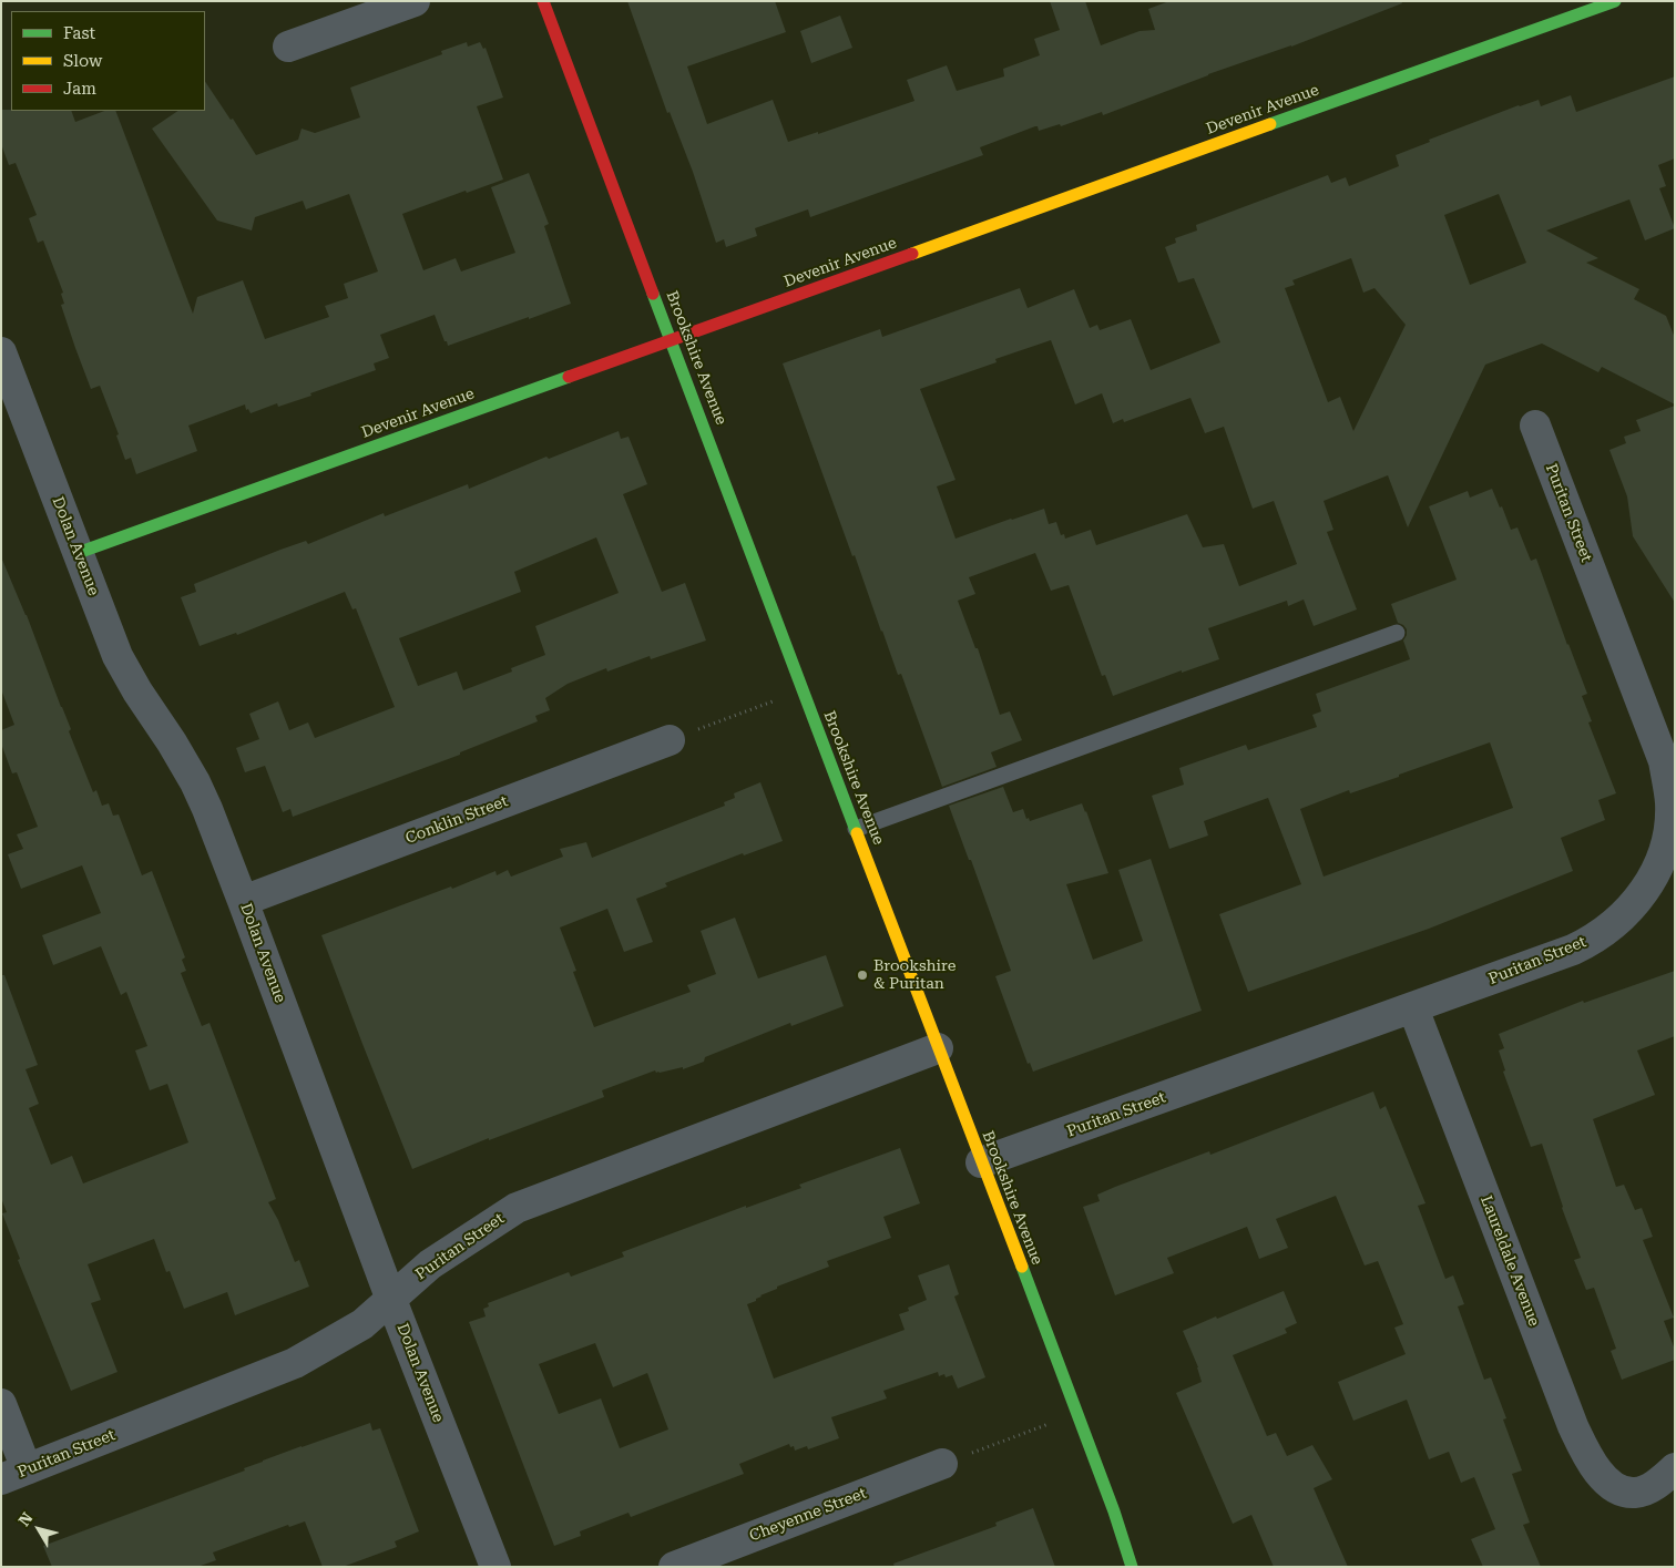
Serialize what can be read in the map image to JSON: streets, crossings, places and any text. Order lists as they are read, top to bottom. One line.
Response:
{"streets":{"street":["Devenir Avenue","Brookshire Avenue","Puritan Street","Dolan Avenue","Conklin Street","Laureldale Avenue","Cheyenne Street"]},"crossings":[["Devenir Avenue","Brookshire Avenue"],["Devenir Avenue","Dolan Avenue"],["Brookshire Avenue","Puritan Street"],["Puritan Street","Dolan Avenue"],["Puritan Street","Laureldale Avenue"],["Dolan Avenue","Conklin Street"]],"places":["Brookshire & Puritan"],"legend":["Fast","Slow","Jam"],"north":"top left"}
